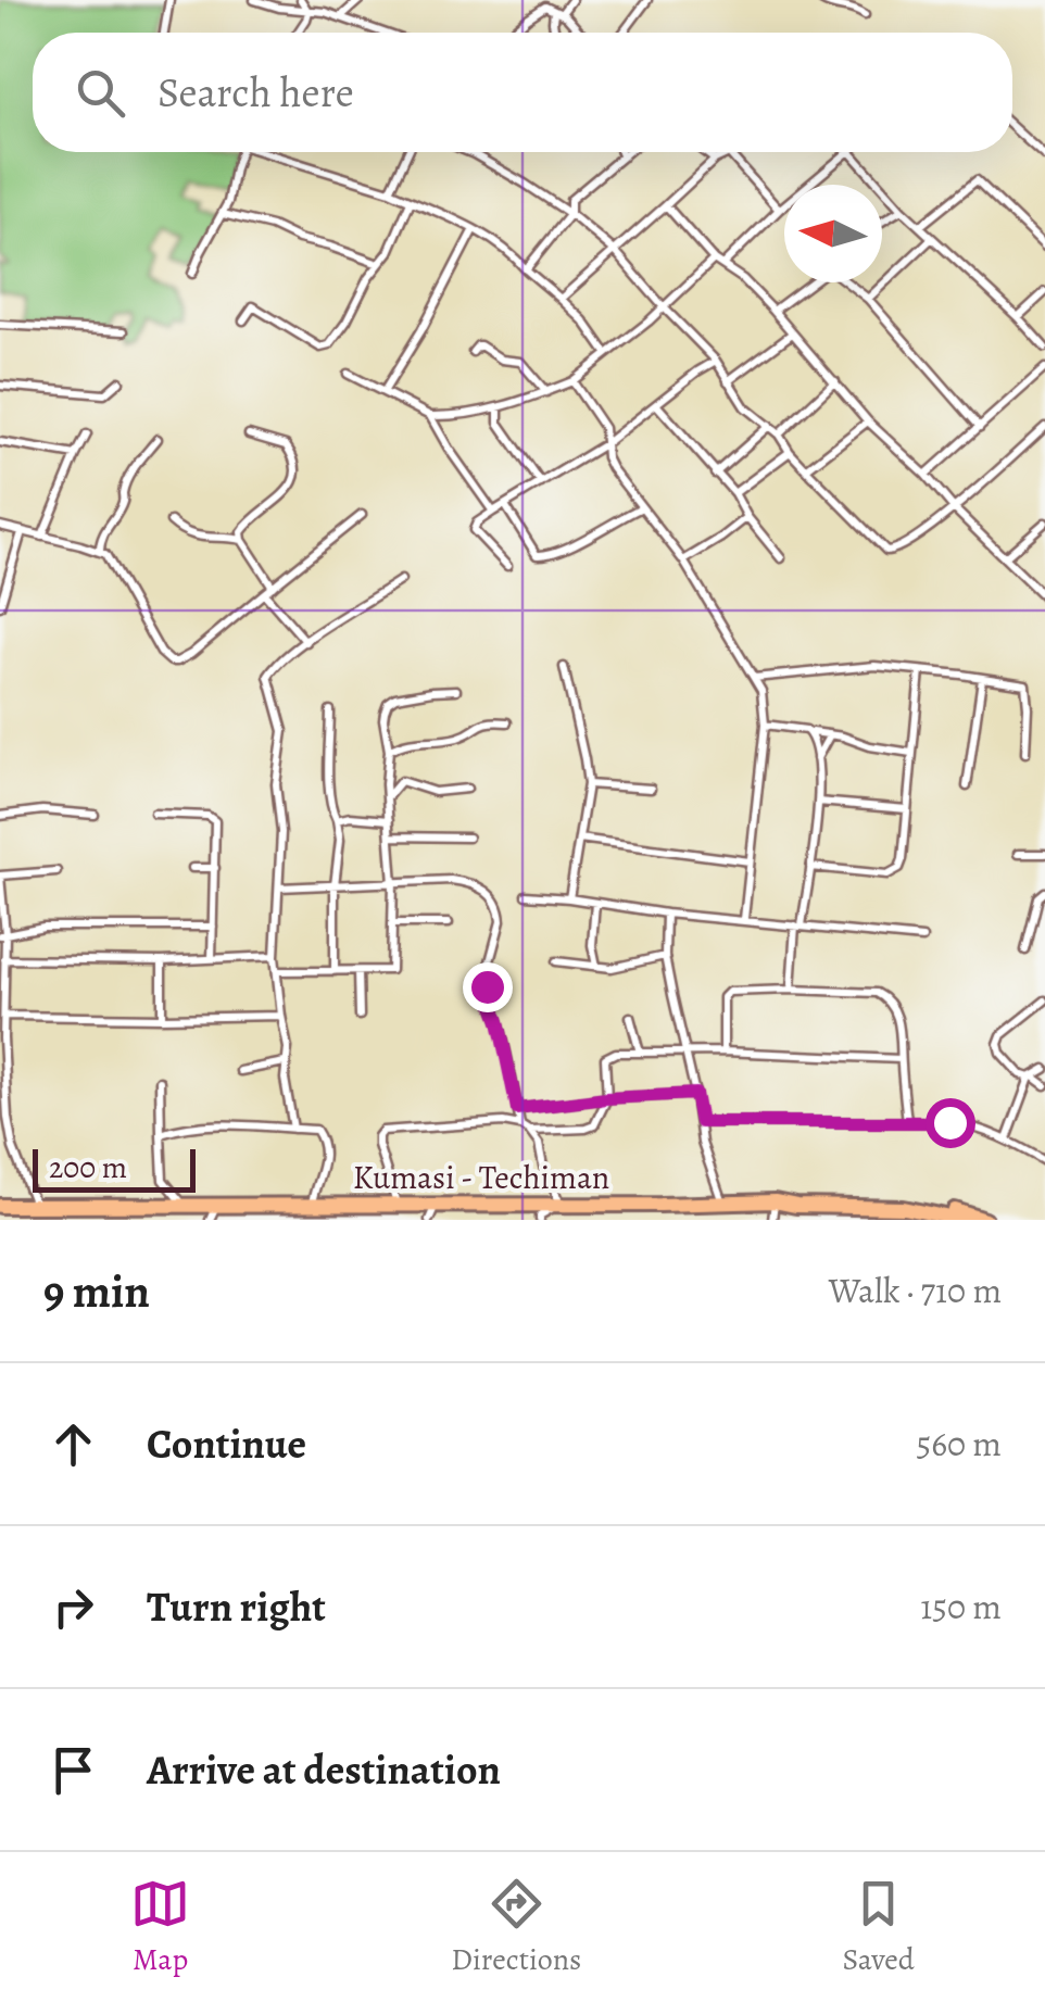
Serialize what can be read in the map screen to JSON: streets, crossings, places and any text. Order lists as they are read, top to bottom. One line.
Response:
{"streets":{"highway":["Kumasi - Techiman"]},"scale_bar":"200 m","north":"left","page":{"search":"Search here","scale":"200 m","heading":["9 min","Walk · 710 m"],"list":[["Continue","560 m"],["Turn right","150 m"],"Arrive at destination"],"nav":["Map","Directions","Saved"]}}
